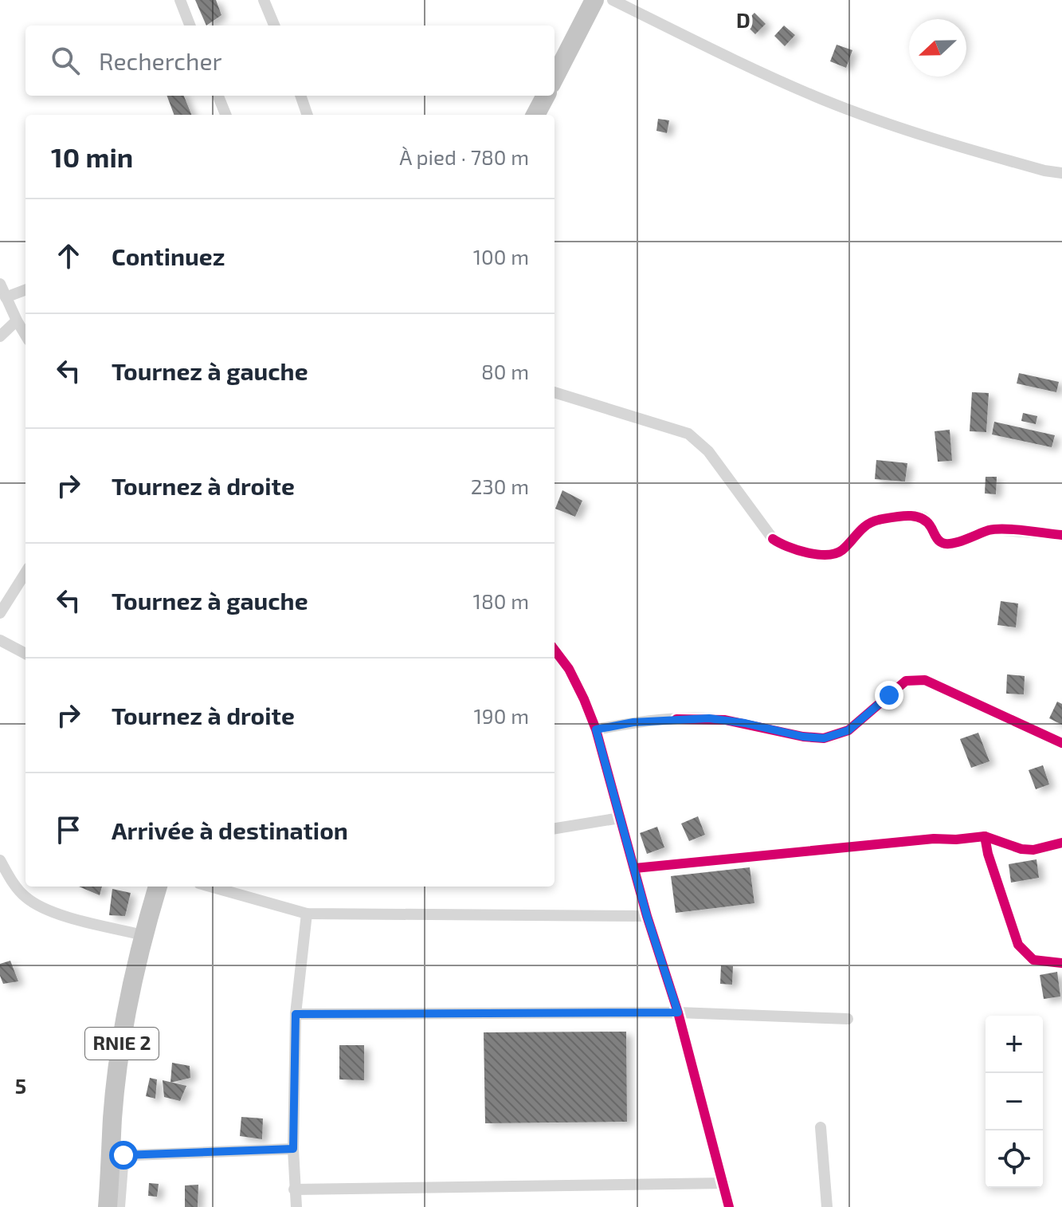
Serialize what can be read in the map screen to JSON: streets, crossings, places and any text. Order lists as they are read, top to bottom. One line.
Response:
{"streets":{"highway":["RNIE 2"]},"north":"left","page":{"search":"Rechercher","heading":["10 min","À pied · 780 m"],"list":[["Continuez","100 m"],["Tournez à gauche","80 m"],["Tournez à droite","230 m"],["Tournez à gauche","180 m"],["Tournez à droite","190 m"],"Arrivée à destination"],"map_buttons":["+","−"]},"grid":{"columns":["D"],"rows":["5"]}}
